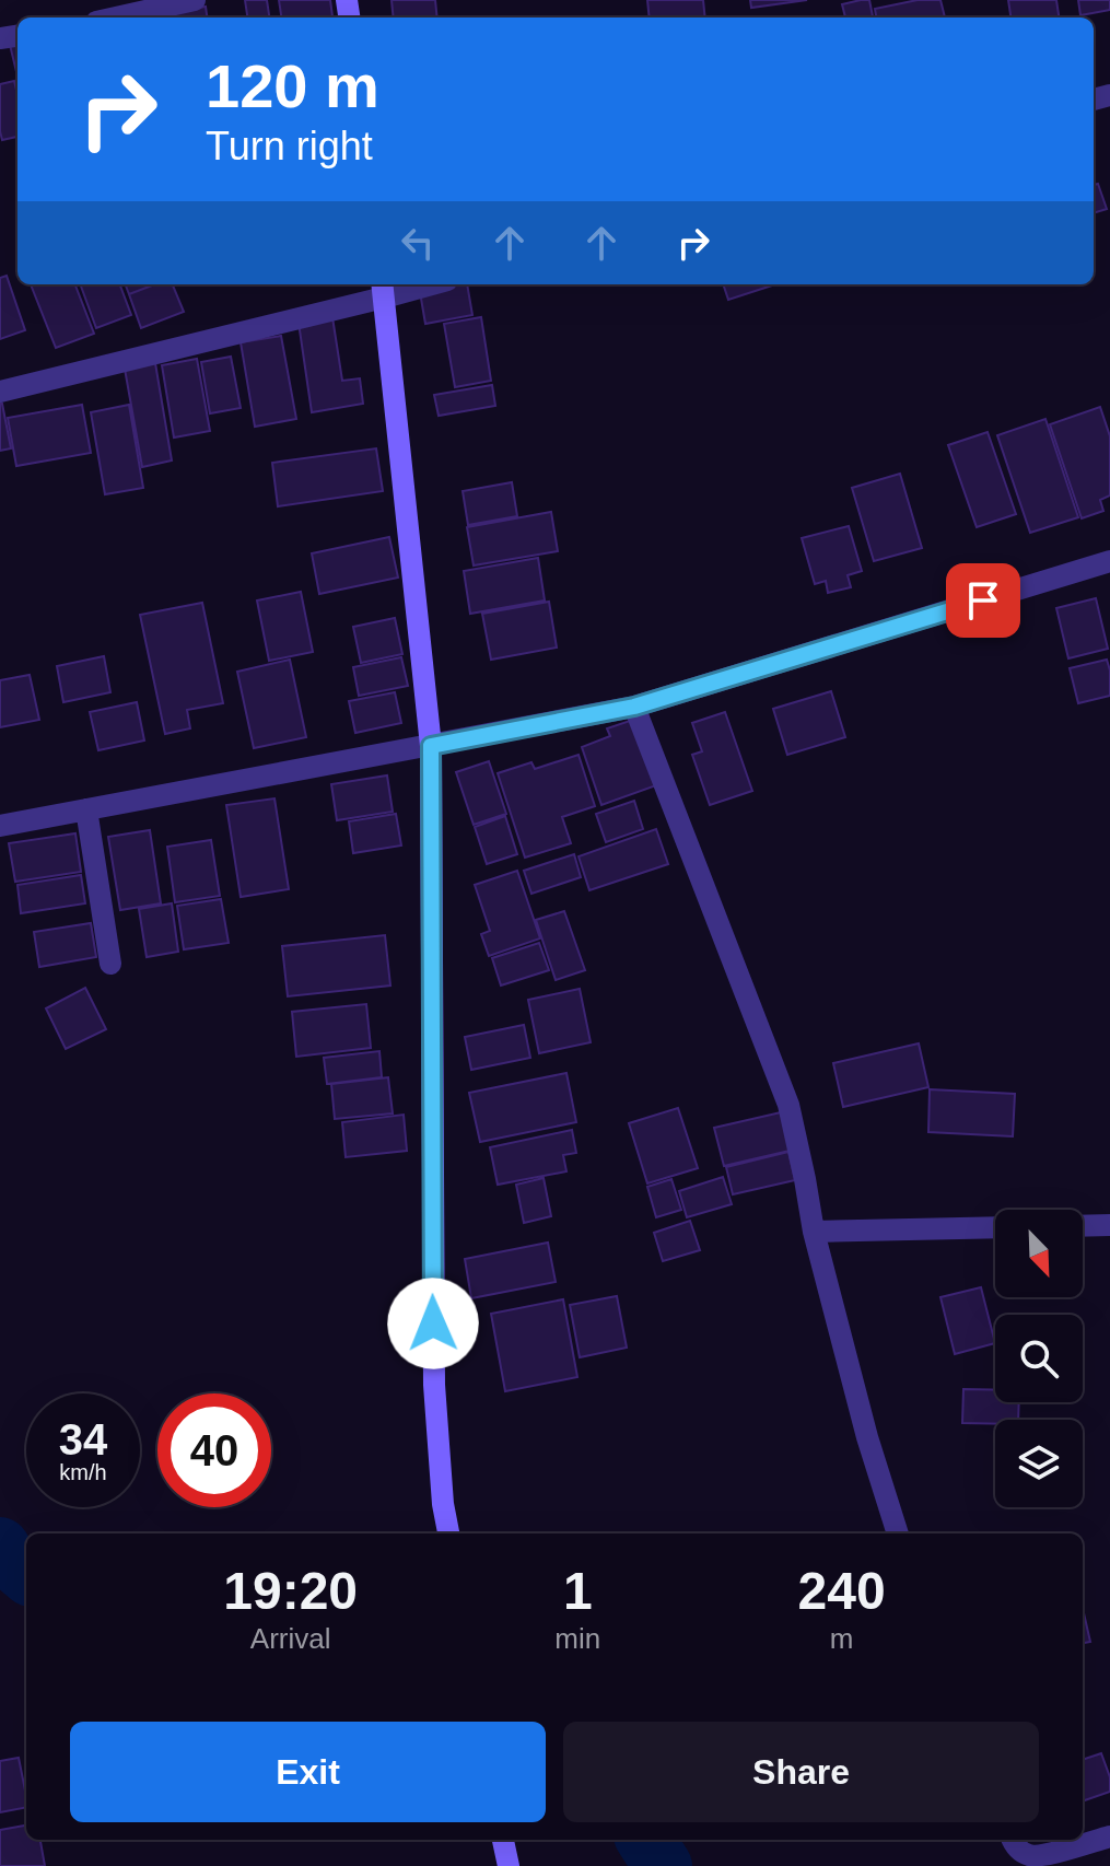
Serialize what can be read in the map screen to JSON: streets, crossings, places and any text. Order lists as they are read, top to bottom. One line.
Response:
{"north":"bottom right","page":{"turn":["120 m","Turn right"],"speed":"34 km/h","limit":"40","eta":["19:20","Arrival","1","min","240","m"],"buttons":["Exit","Share"]}}
